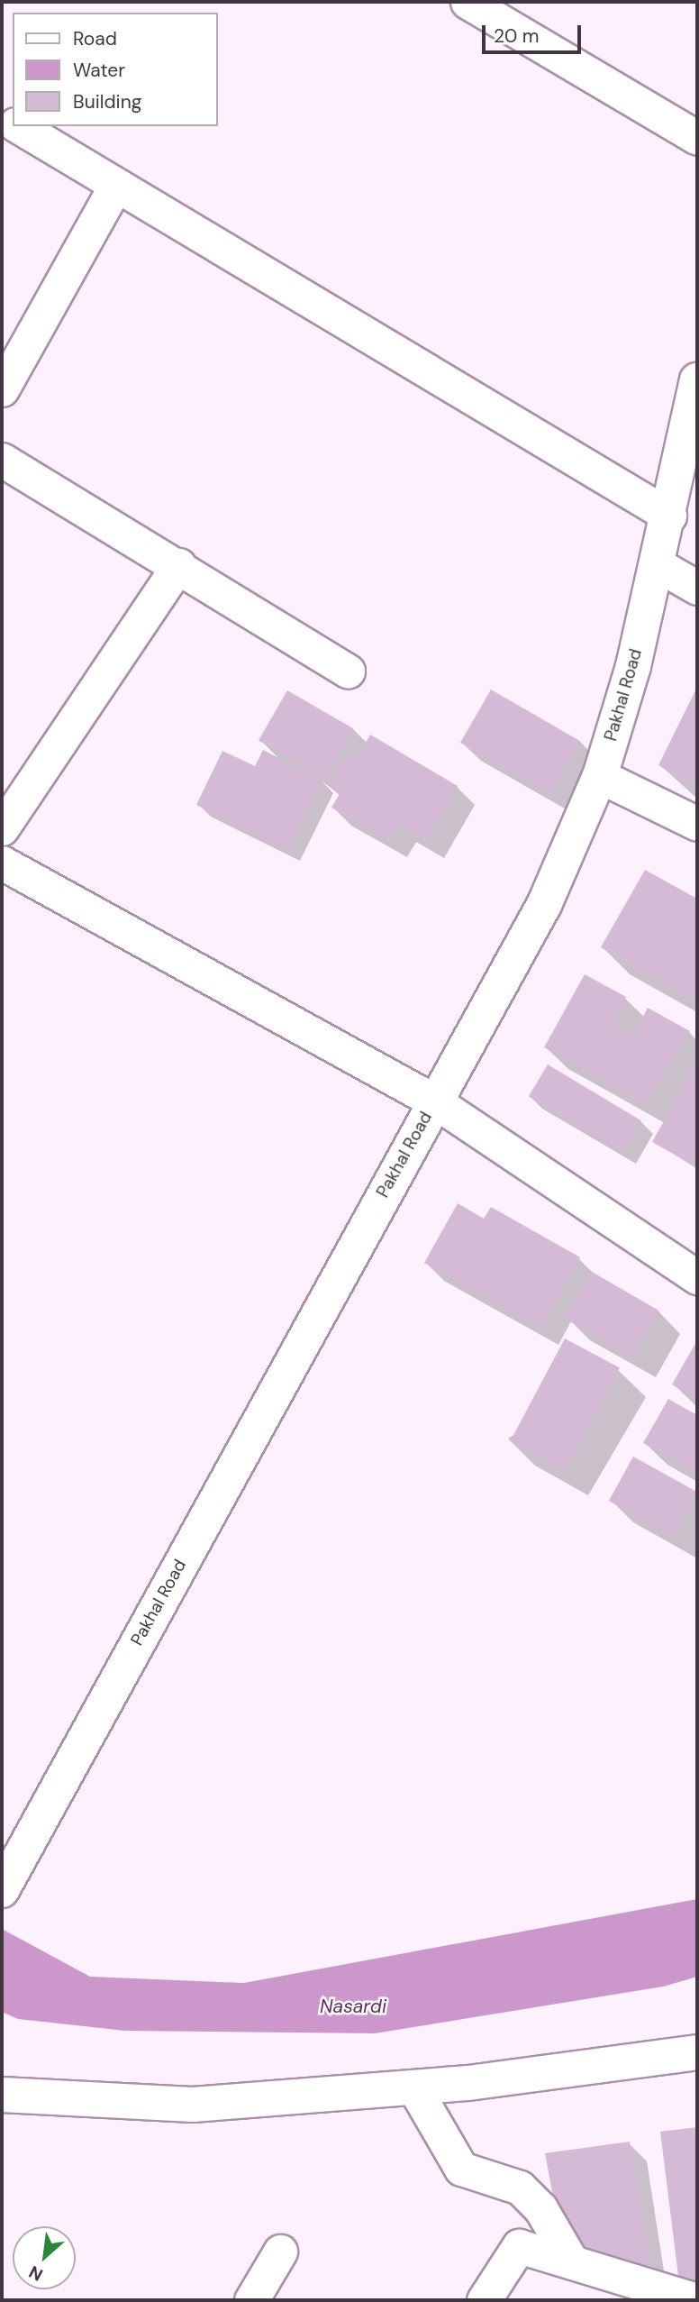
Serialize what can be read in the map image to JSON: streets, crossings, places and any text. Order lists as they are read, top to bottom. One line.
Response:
{"streets":{"street":["Pakhal Road"]},"water":["Nasardi"],"legend":["Road","Water","Building"],"scale_bar":"20 m","north":"bottom left"}
